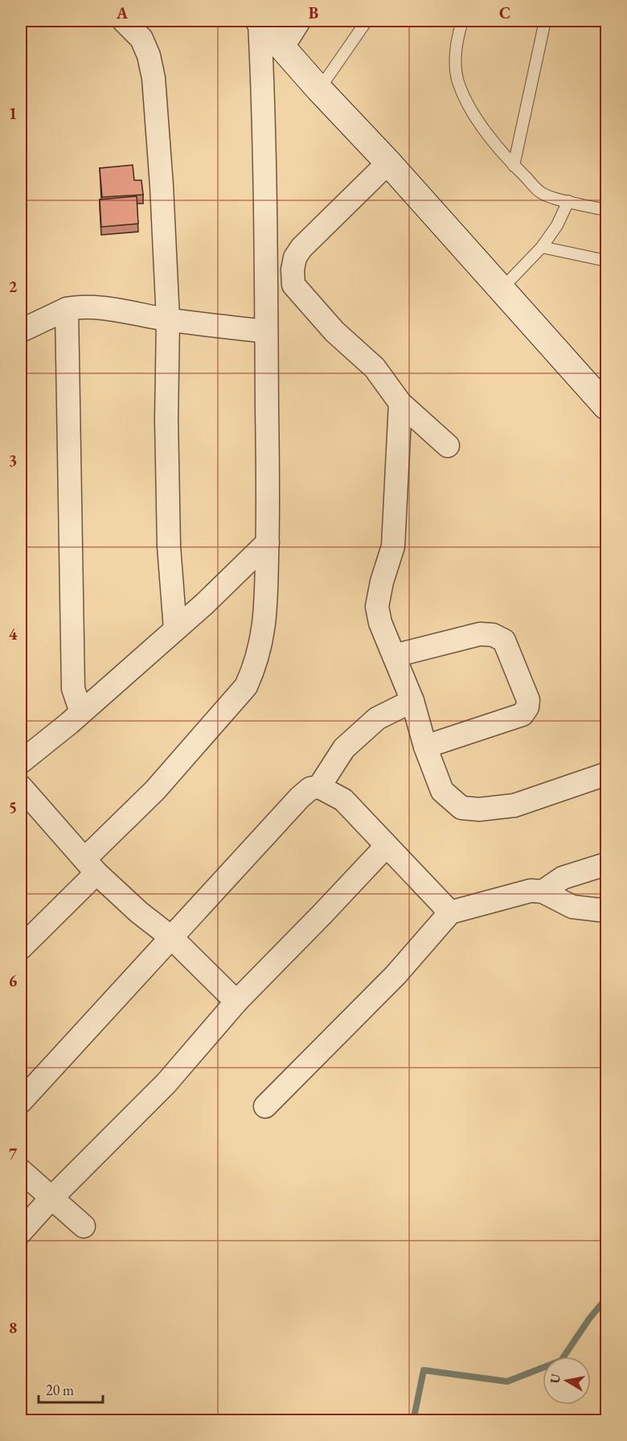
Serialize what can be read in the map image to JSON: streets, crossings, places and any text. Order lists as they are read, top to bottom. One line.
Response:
{"scale_bar":"20 m","north":"left","grid":{"columns":["A","B","C"],"rows":["1","2","3","4","5","6","7","8"]}}
